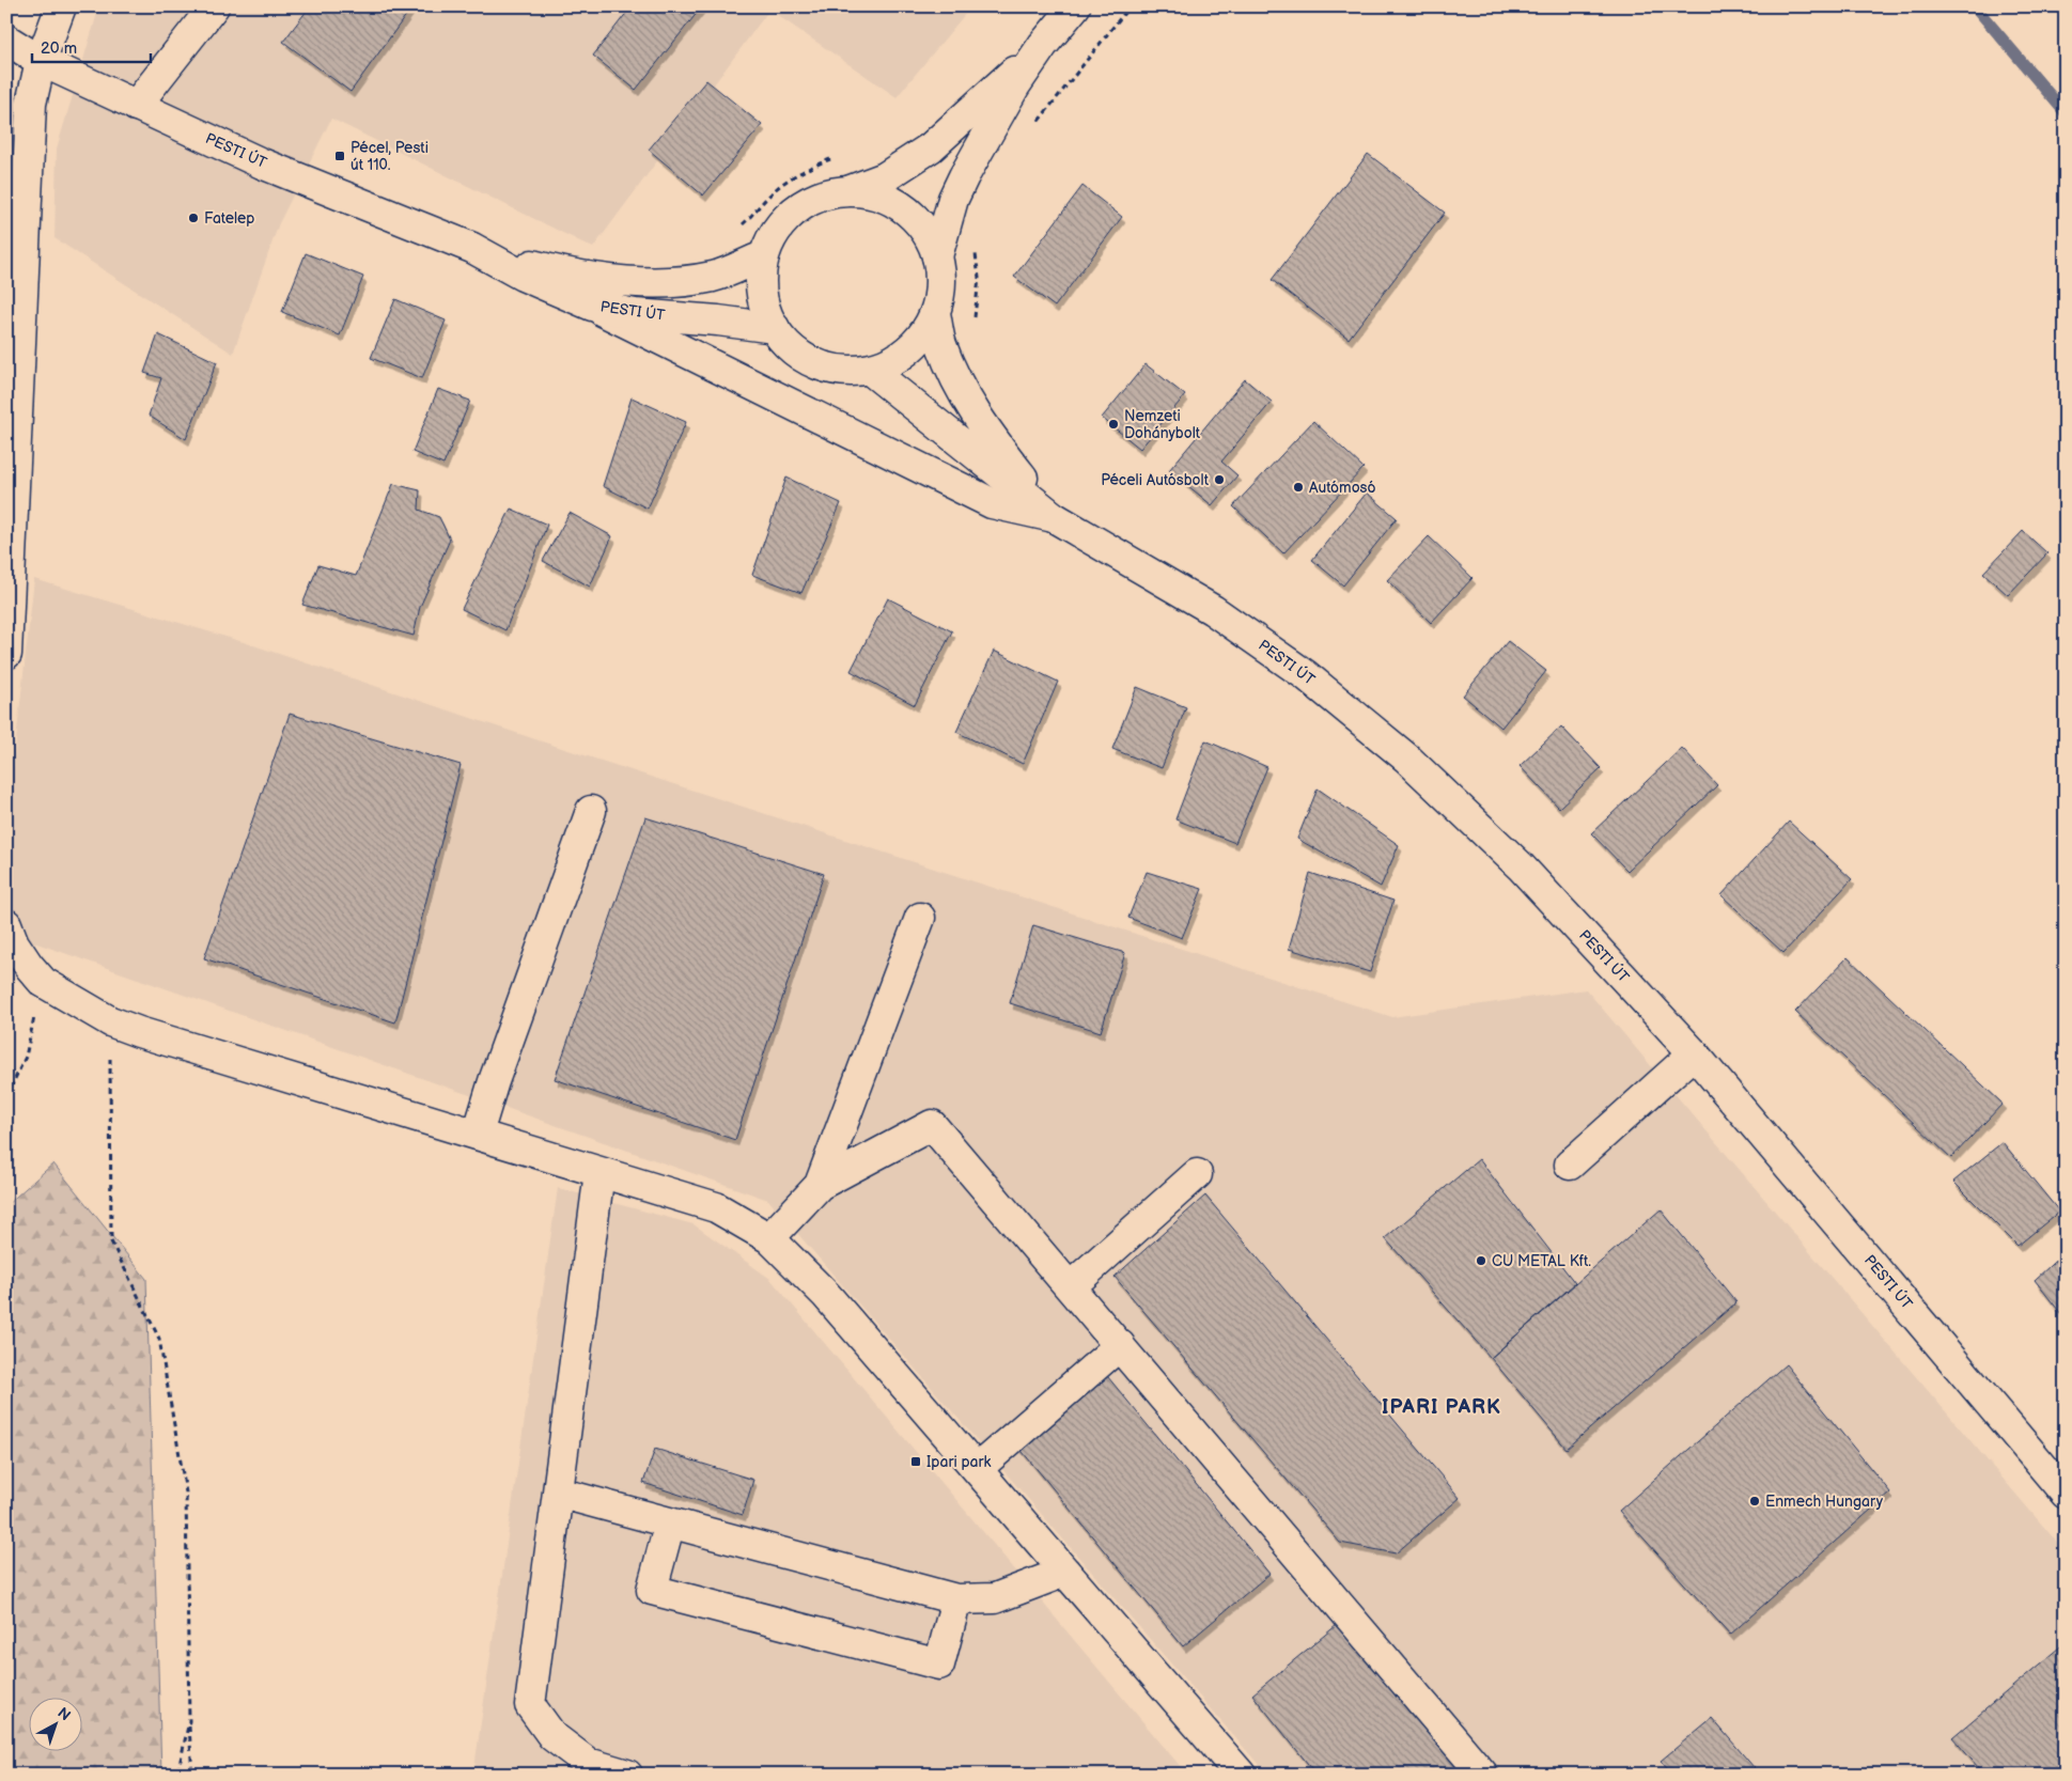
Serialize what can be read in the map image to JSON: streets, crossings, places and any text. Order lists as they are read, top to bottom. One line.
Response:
{"streets":{"main road":["PESTI ÚT"]},"districts":["IPARI PARK"],"places":{"transit":["Pécel, Pesti út 110.","Ipari park"],"other":["Fatelep","Nemzeti Dohánybolt","Péceli Autósbolt","Autómosó","CU METAL Kft.","Enmech Hungary"]},"scale_bar":"20 m","north":"top right"}
